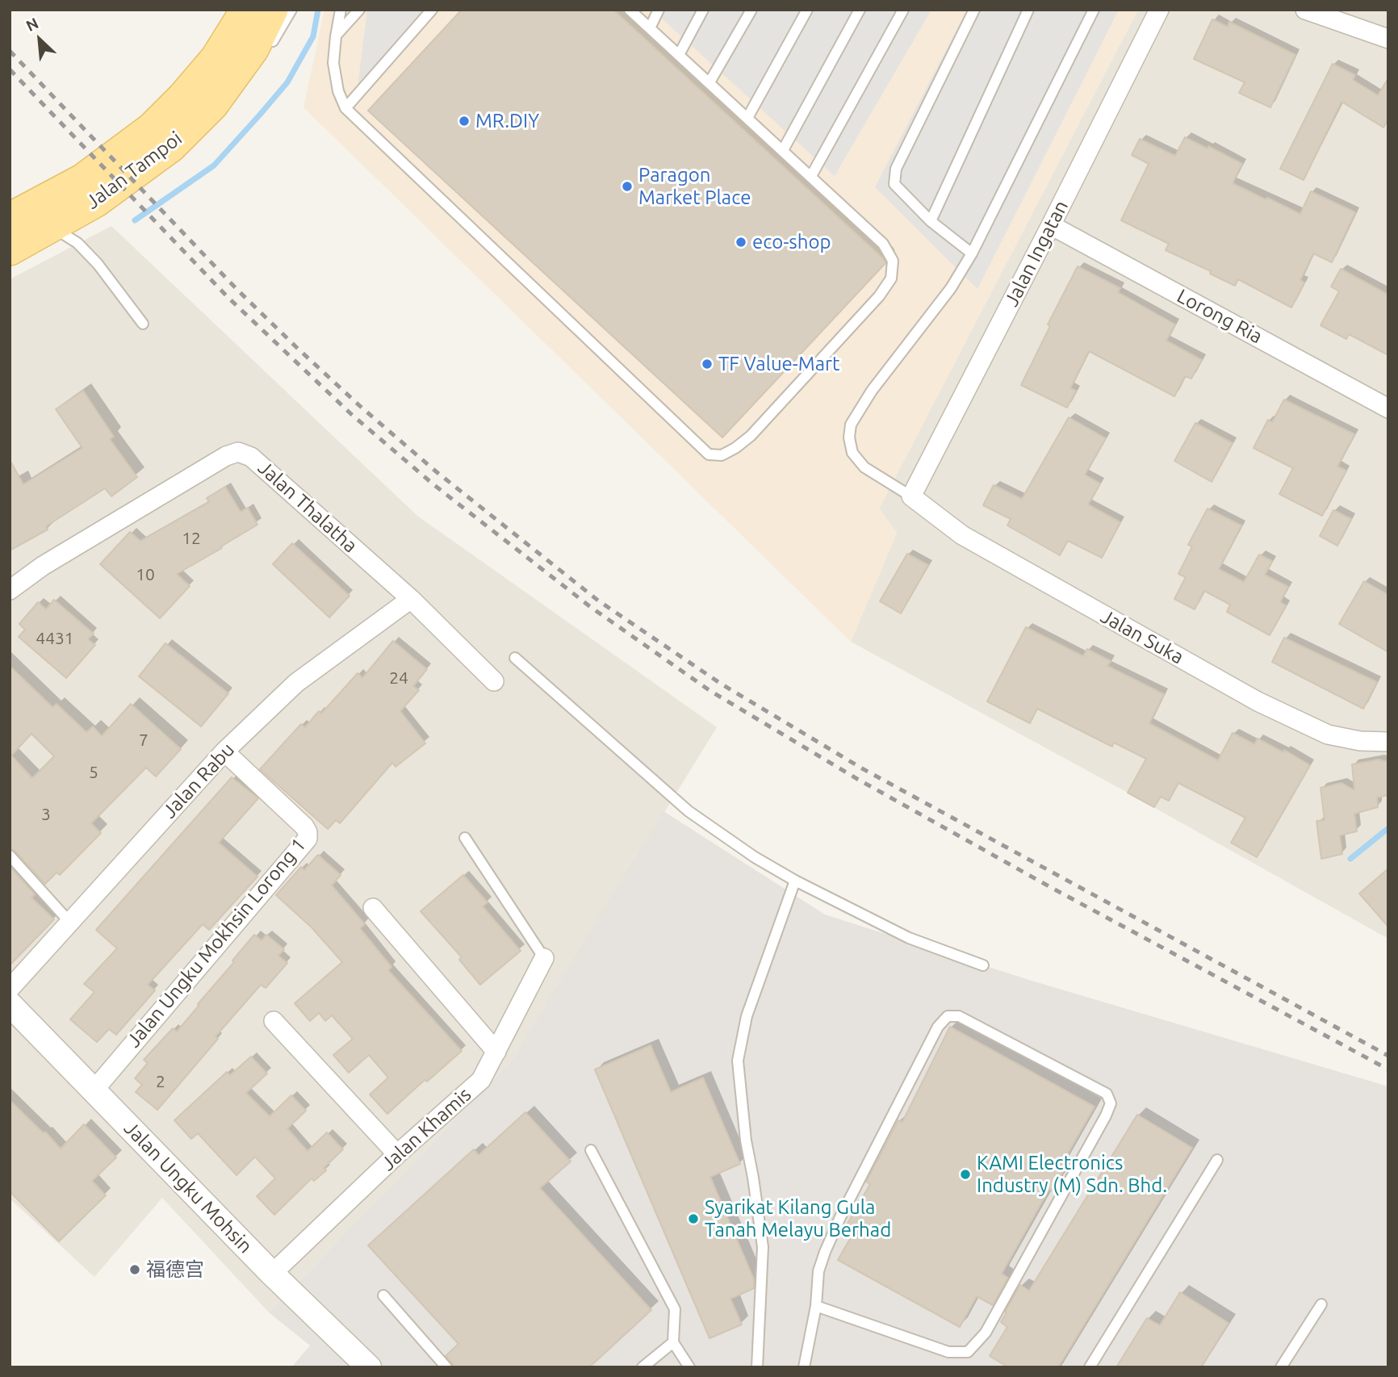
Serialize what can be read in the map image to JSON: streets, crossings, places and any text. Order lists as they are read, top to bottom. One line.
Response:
{"streets":{"main road":["Jalan Tampoi"],"street":["Jalan Ingatan","Lorong Ria","Jalan Thalatha","Jalan Suka","Jalan Rabu","Jalan Ungku Mokhsin Lorong 1","Jalan Khamis","Jalan Ungku Mohsin"]},"crossings":[["Jalan Ingatan","Lorong Ria"],["Jalan Ingatan","Jalan Suka"],["Jalan Thalatha","Jalan Rabu"],["Jalan Rabu","Jalan Ungku Mokhsin Lorong 1"],["Jalan Ungku Mokhsin Lorong 1","Jalan Ungku Mohsin"],["Jalan Khamis","Jalan Ungku Mohsin"]],"places":["MR.DIY","Paragon Market Place","eco-shop","TF Value-Mart","KAMI Electronics Industry (M) Sdn. Bhd.","Syarikat Kilang Gula Tanah Melayu Berhad","福德宫"],"house_numbers":["12","10","4431","24","7","5","3","2"],"north":"top left"}
